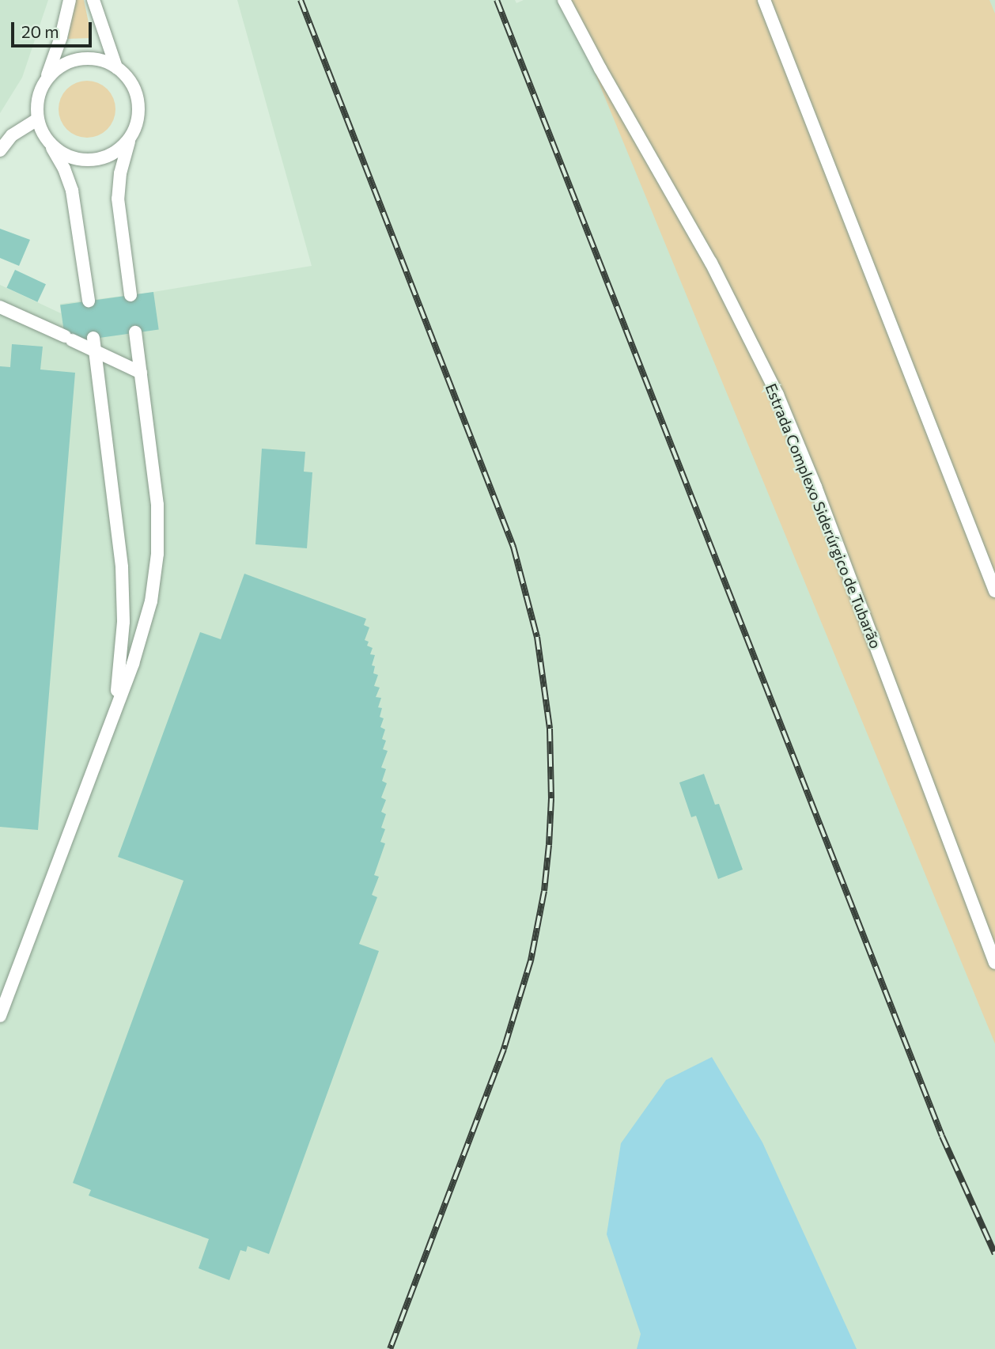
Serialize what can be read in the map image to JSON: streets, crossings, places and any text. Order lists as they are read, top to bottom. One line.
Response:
{"streets":{"lane":["Estrada Complexo Siderúrgico de Tubarão"]},"scale_bar":"20 m"}
